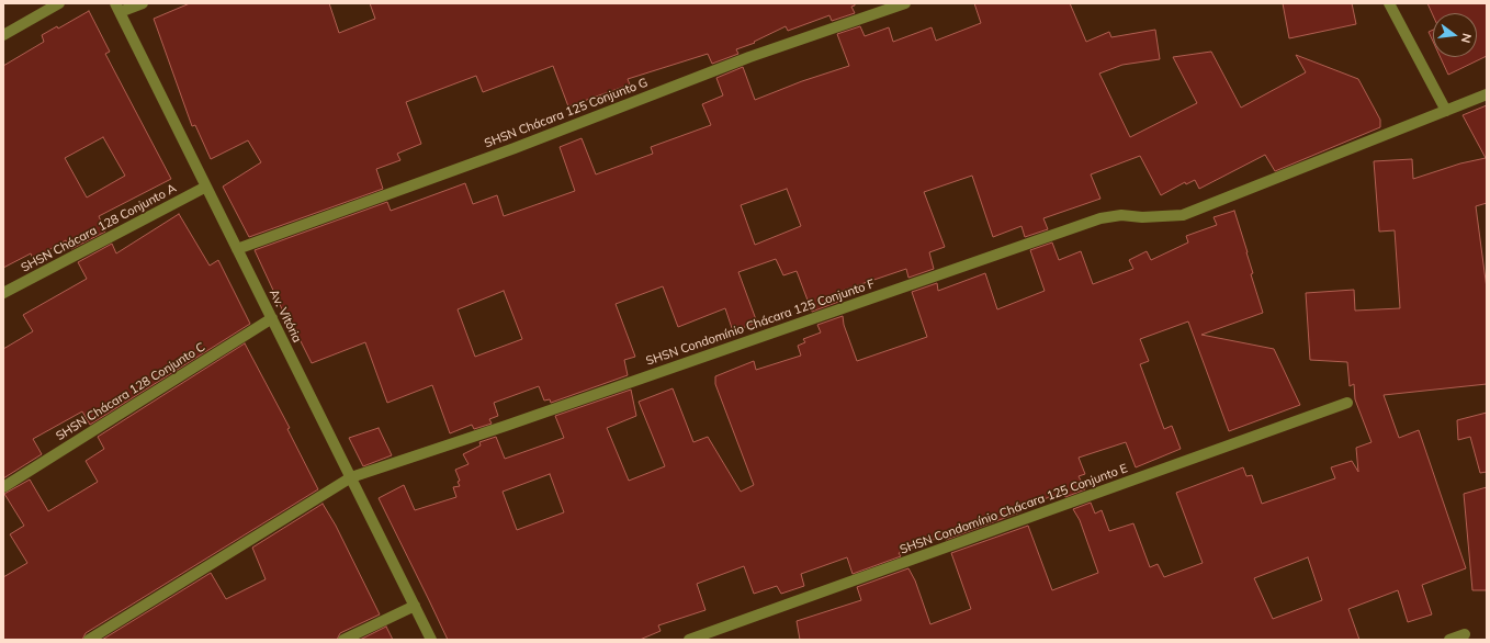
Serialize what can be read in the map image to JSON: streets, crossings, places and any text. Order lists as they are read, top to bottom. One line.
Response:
{"streets":{"street":["SHSN Chácara 125 Conjunto G","SHSN Chácara 128 Conjunto A","Av. Vitória","SHSN Condomínio Chácara 125 Conjunto F","SHSN Chácara 128 Conjunto C","SHSN Condomínio Chácara 125 Conjunto E"]},"crossings":[["SHSN Chácara 125 Conjunto G","Av. Vitória"],["SHSN Chácara 128 Conjunto A","Av. Vitória"],["Av. Vitória","SHSN Condomínio Chácara 125 Conjunto F"],["Av. Vitória","SHSN Chácara 128 Conjunto C"]],"north":"right"}
